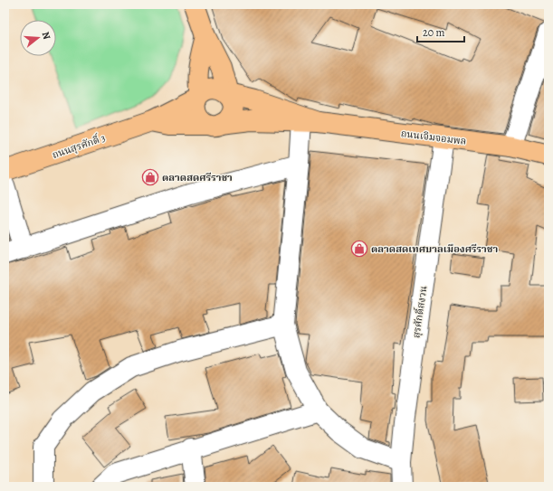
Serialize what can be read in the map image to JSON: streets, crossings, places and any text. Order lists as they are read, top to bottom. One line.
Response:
{"streets":{"main road":["ถนนเจิมจอมพล","ถนนสุรศักดิ์ 3"],"street":["สุรศักดิ์สงวน"]},"crossings":[["ถนนเจิมจอมพล","ถนนสุรศักดิ์ 3"],["ถนนเจิมจอมพล","สุรศักดิ์สงวน"]],"places":{"shop":["ตลาดสดศรีราชา","ตลาดสดเทศบาลเมืองศรีราชา"]},"scale_bar":"20 m","north":"right"}
